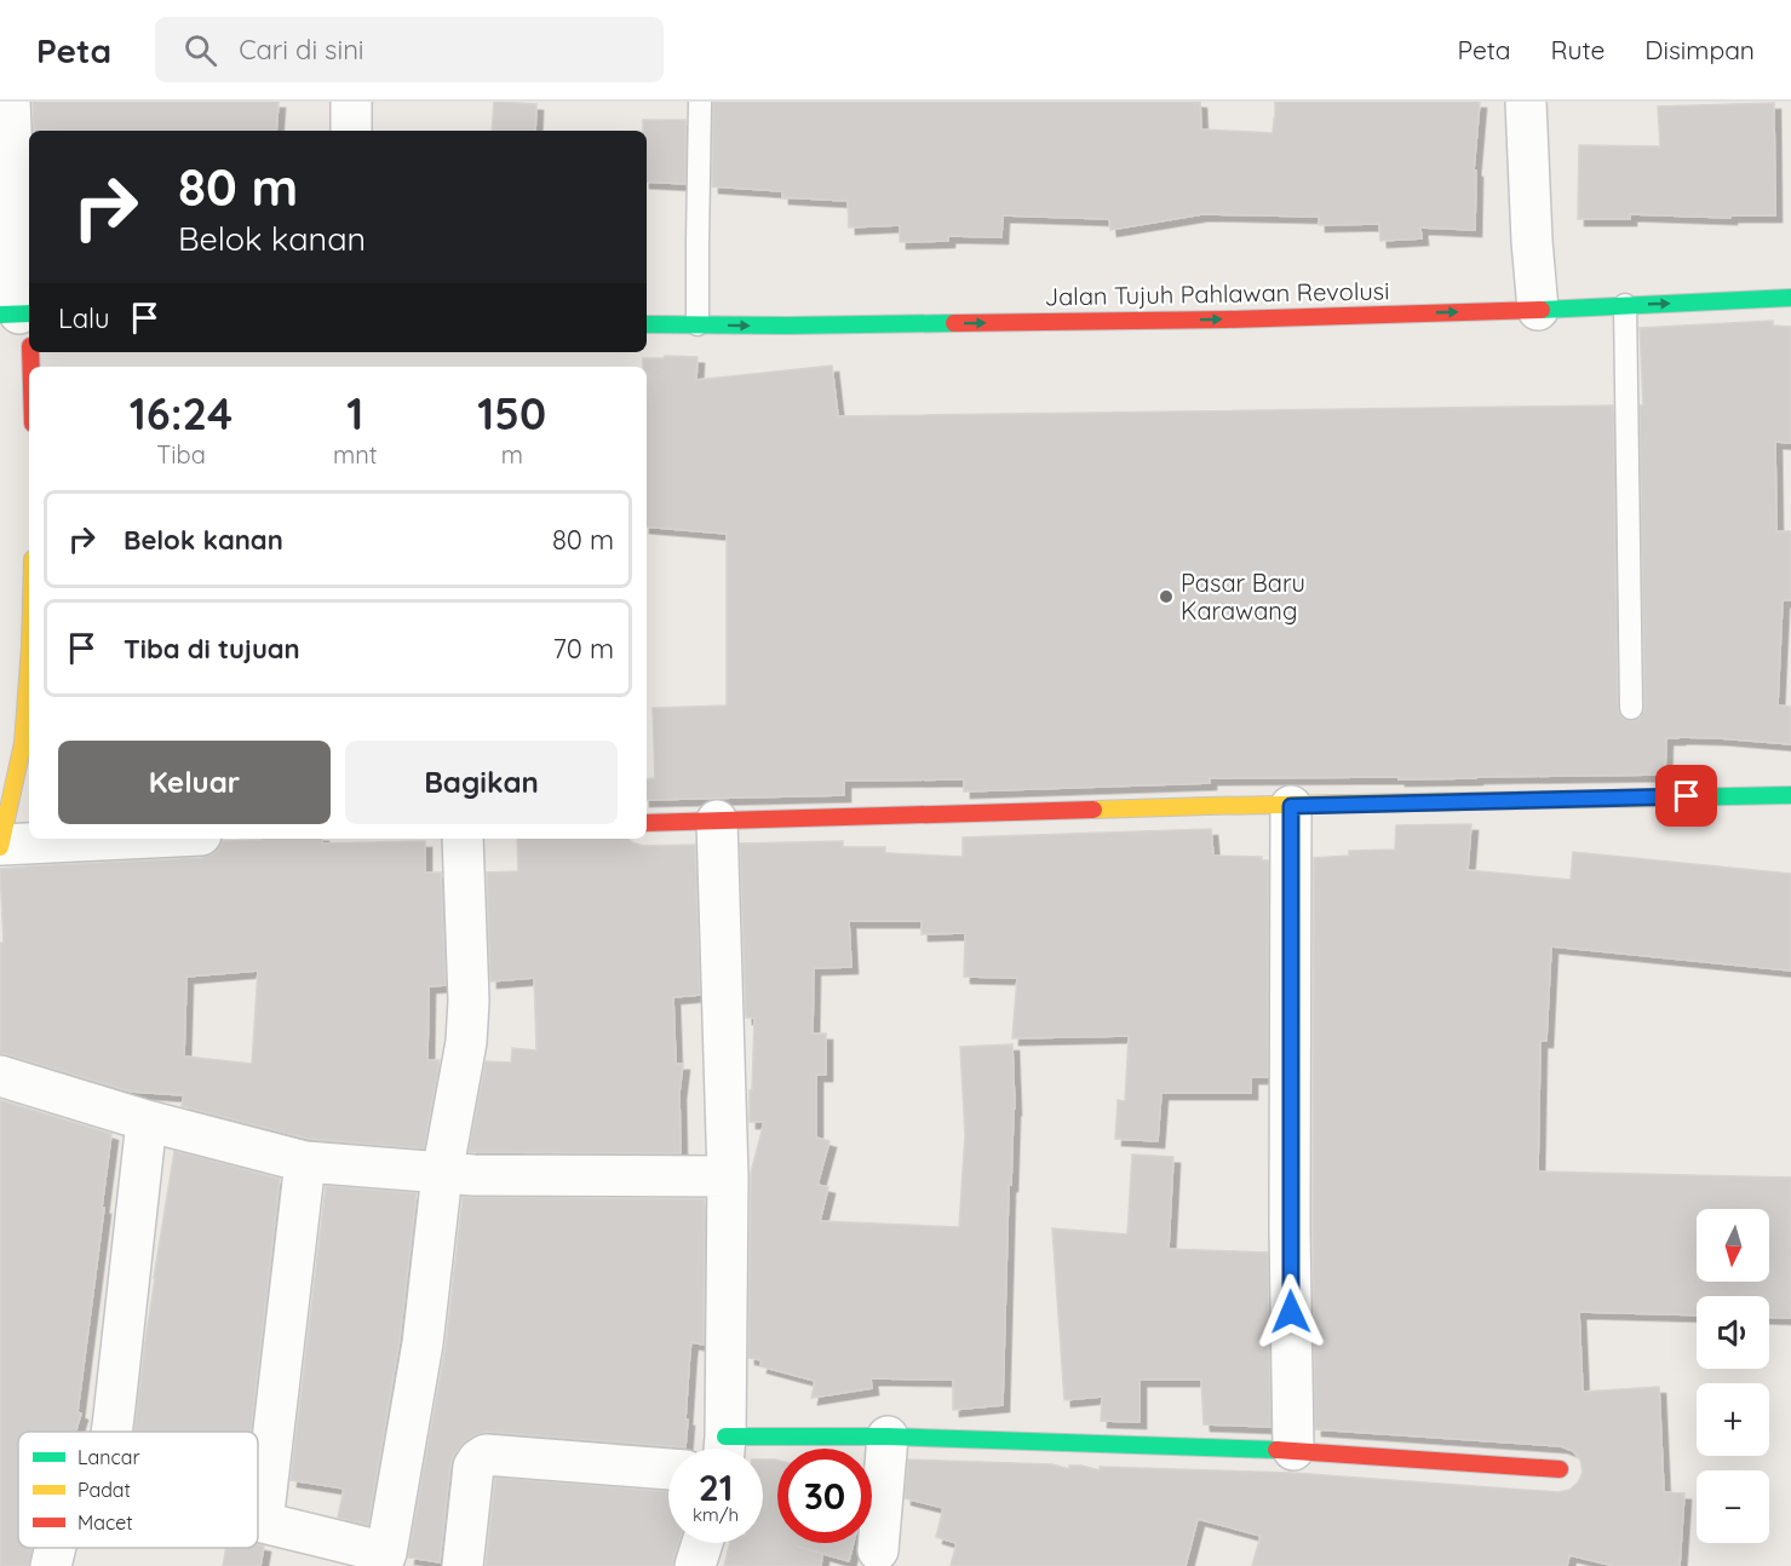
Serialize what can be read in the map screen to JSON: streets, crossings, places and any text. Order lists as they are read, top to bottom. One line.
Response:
{"streets":{"street":["Jalan Tujuh Pahlawan Revolusi"]},"one_way":["Jalan Tujuh Pahlawan Revolusi"],"places":["Pasar Baru Karawang"],"legend":["Lancar","Padat","Macet"],"north":"bottom","page":{"header":"Peta","search":"Cari di sini","nav":["Peta","Rute","Disimpan"],"turn":["80 m","Belok kanan"],"then":"Lalu","eta":["16:24","Tiba","1","mnt","150","m"],"list":[{"name":"Belok kanan","value":"80 m"},{"name":"Tiba di tujuan","value":"70 m"}],"buttons":["Keluar","Bagikan"],"map_buttons":["+","−"],"speed":"21 km/h","limit":"30"}}
